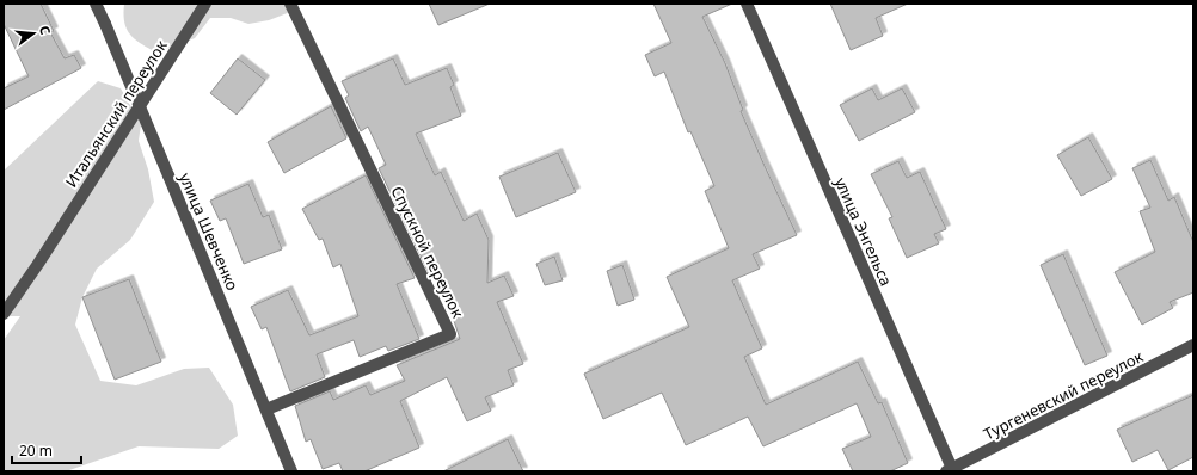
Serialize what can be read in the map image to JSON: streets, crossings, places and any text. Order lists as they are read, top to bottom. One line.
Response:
{"streets":{"street":["Итальянский переулок","улица Шевченко","улица Энгельса","Спускной переулок","Тургеневский переулок"]},"crossings":[["улица Шевченко","Спускной переулок"],["улица Энгельса","Тургеневский переулок"]],"scale_bar":"20 m","north":"right"}
